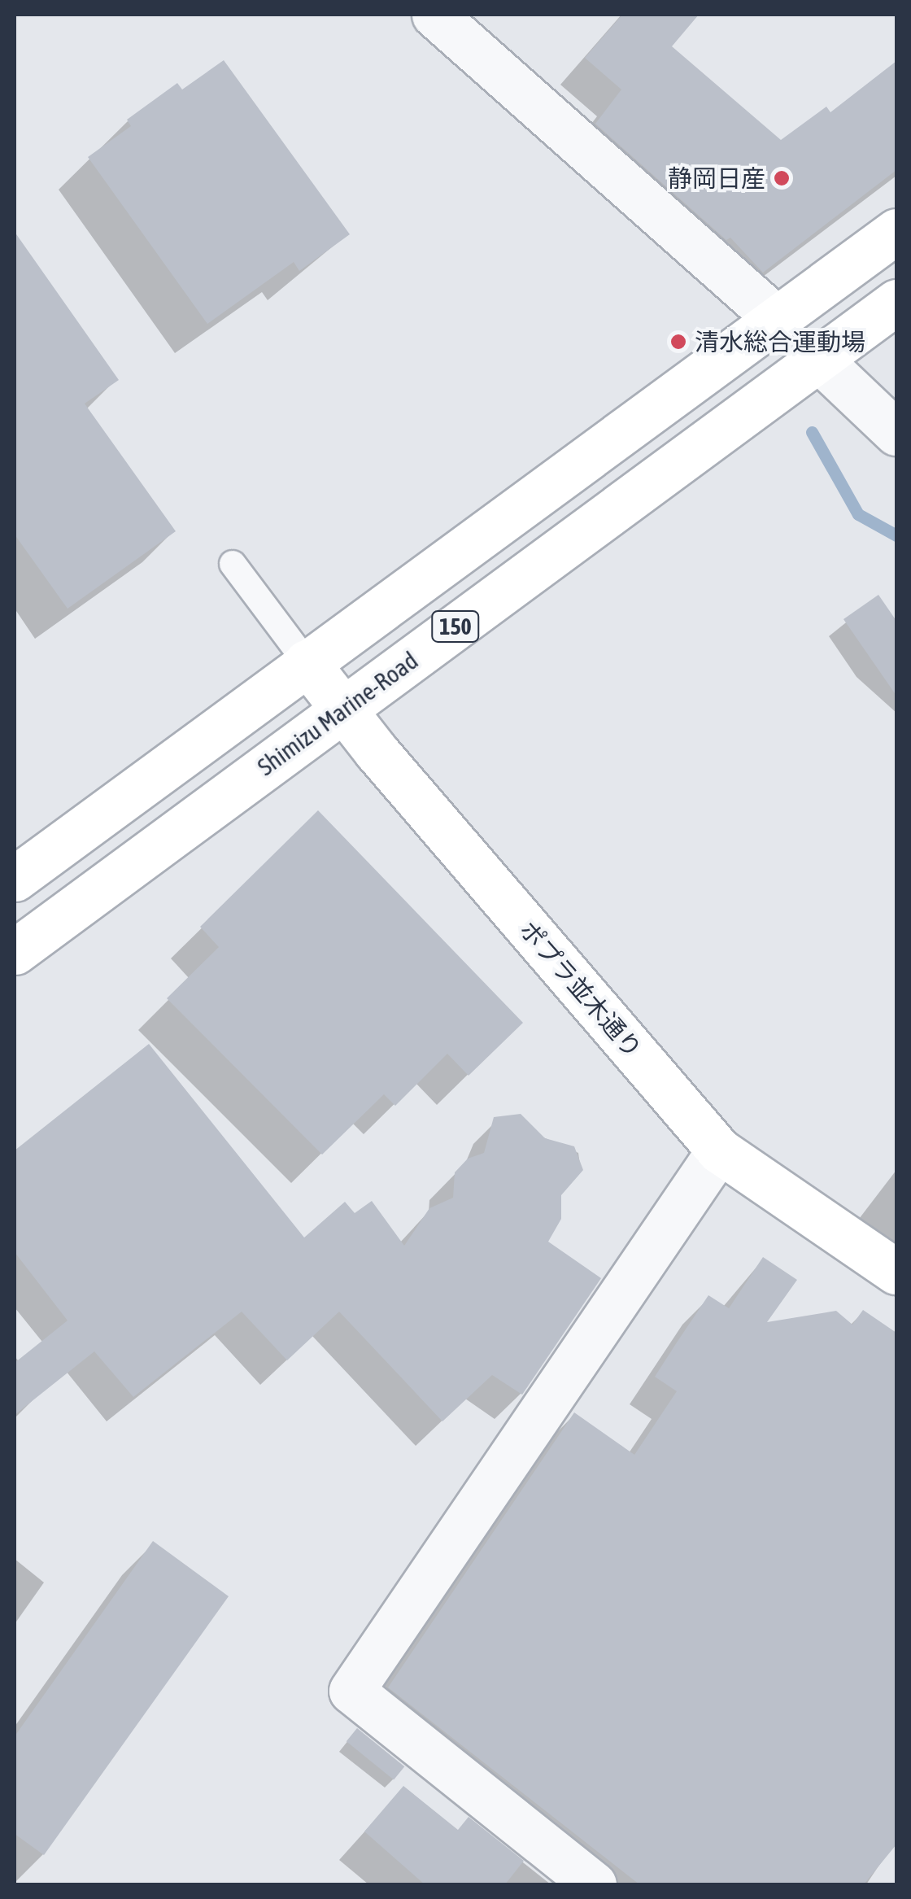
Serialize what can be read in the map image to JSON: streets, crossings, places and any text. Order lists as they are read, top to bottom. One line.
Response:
{"streets":{"main road":["150","Shimizu Marine-Road","ポプラ並木通り"]},"crossings":[["150","ポプラ並木通り"],["Shimizu Marine-Road","ポプラ並木通り"]],"places":["静岡日産","清水総合運動場"]}
